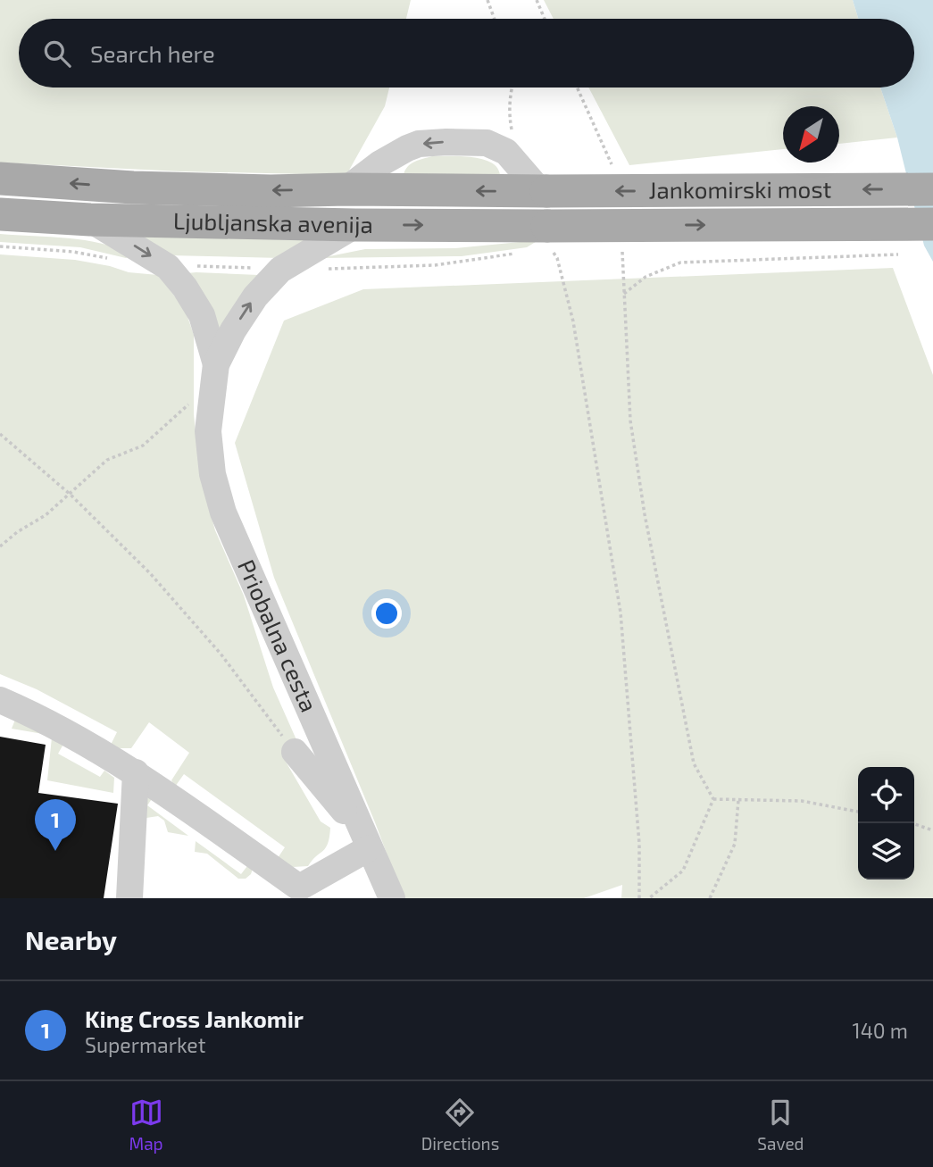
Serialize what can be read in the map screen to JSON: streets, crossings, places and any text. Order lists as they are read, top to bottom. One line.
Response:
{"streets":{"main road":["Jankomirski most","Ljubljanska avenija"],"street":["Priobalna cesta"]},"crossings":[["Jankomirski most","Ljubljanska avenija"],["Ljubljanska avenija","Priobalna cesta"]],"north":"bottom left","page":{"search":"Search here","pins":"1","heading":"Nearby","list":[{"mark":"1","name":"King Cross Jankomir","note":"Supermarket","value":"140 m"}],"nav":["Map","Directions","Saved"]}}
